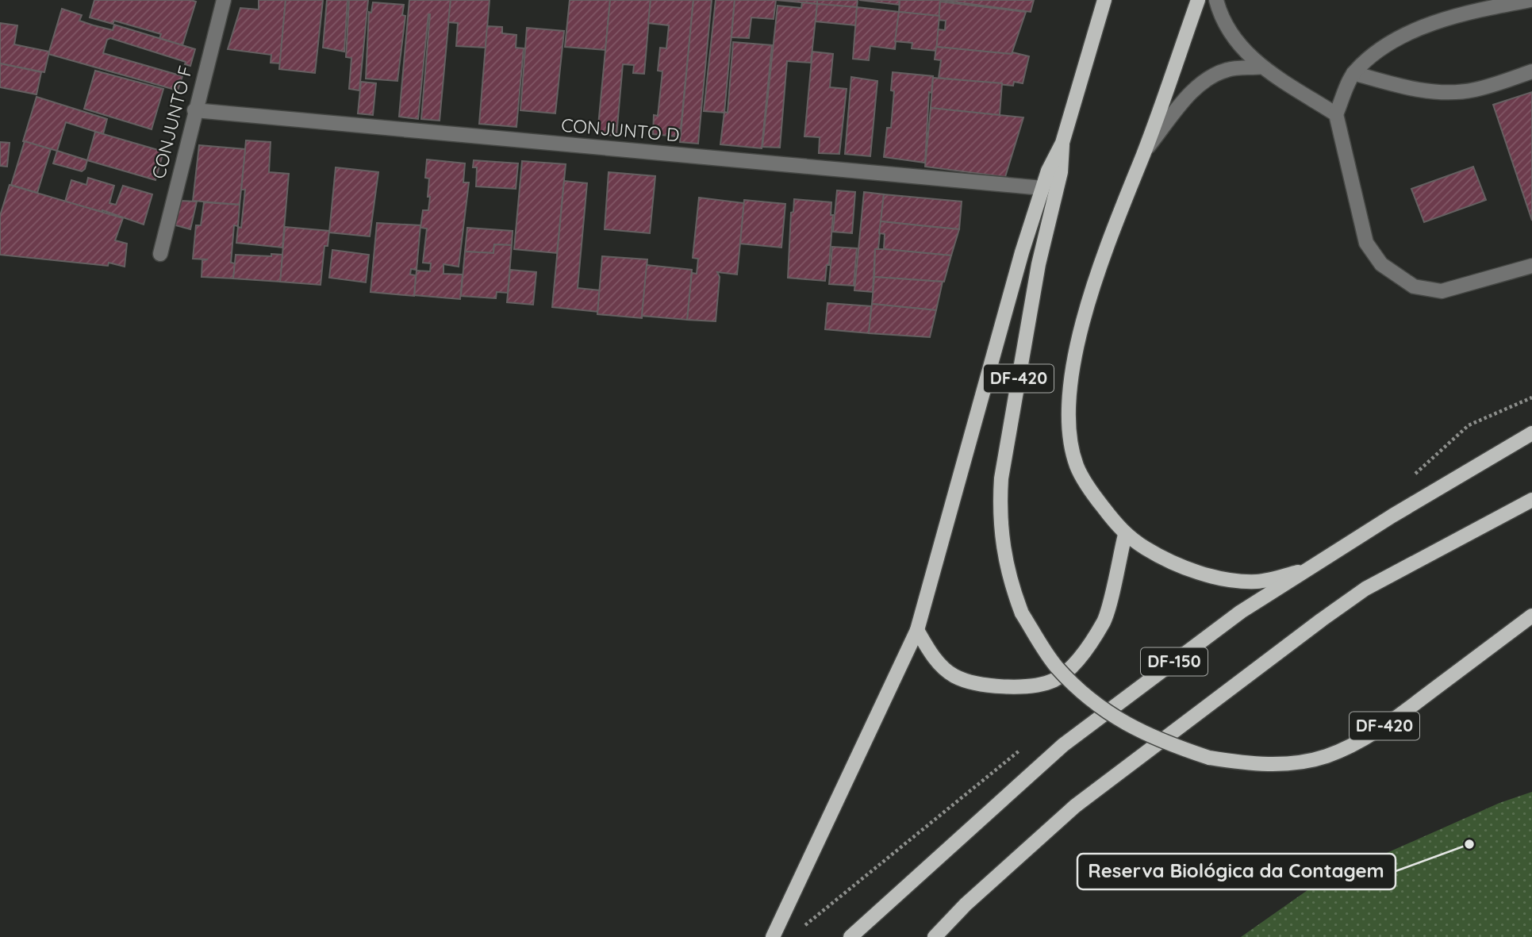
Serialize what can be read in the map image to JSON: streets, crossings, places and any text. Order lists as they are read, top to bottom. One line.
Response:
{"streets":{"main road":["DF-420","DF-150"],"street":["CONJUNTO F","CONJUNTO D"]},"crossings":[["CONJUNTO F","CONJUNTO D"],["CONJUNTO D","DF-420"],["DF-420","DF-150"]],"places":["Reserva Biológica da Contagem"]}
